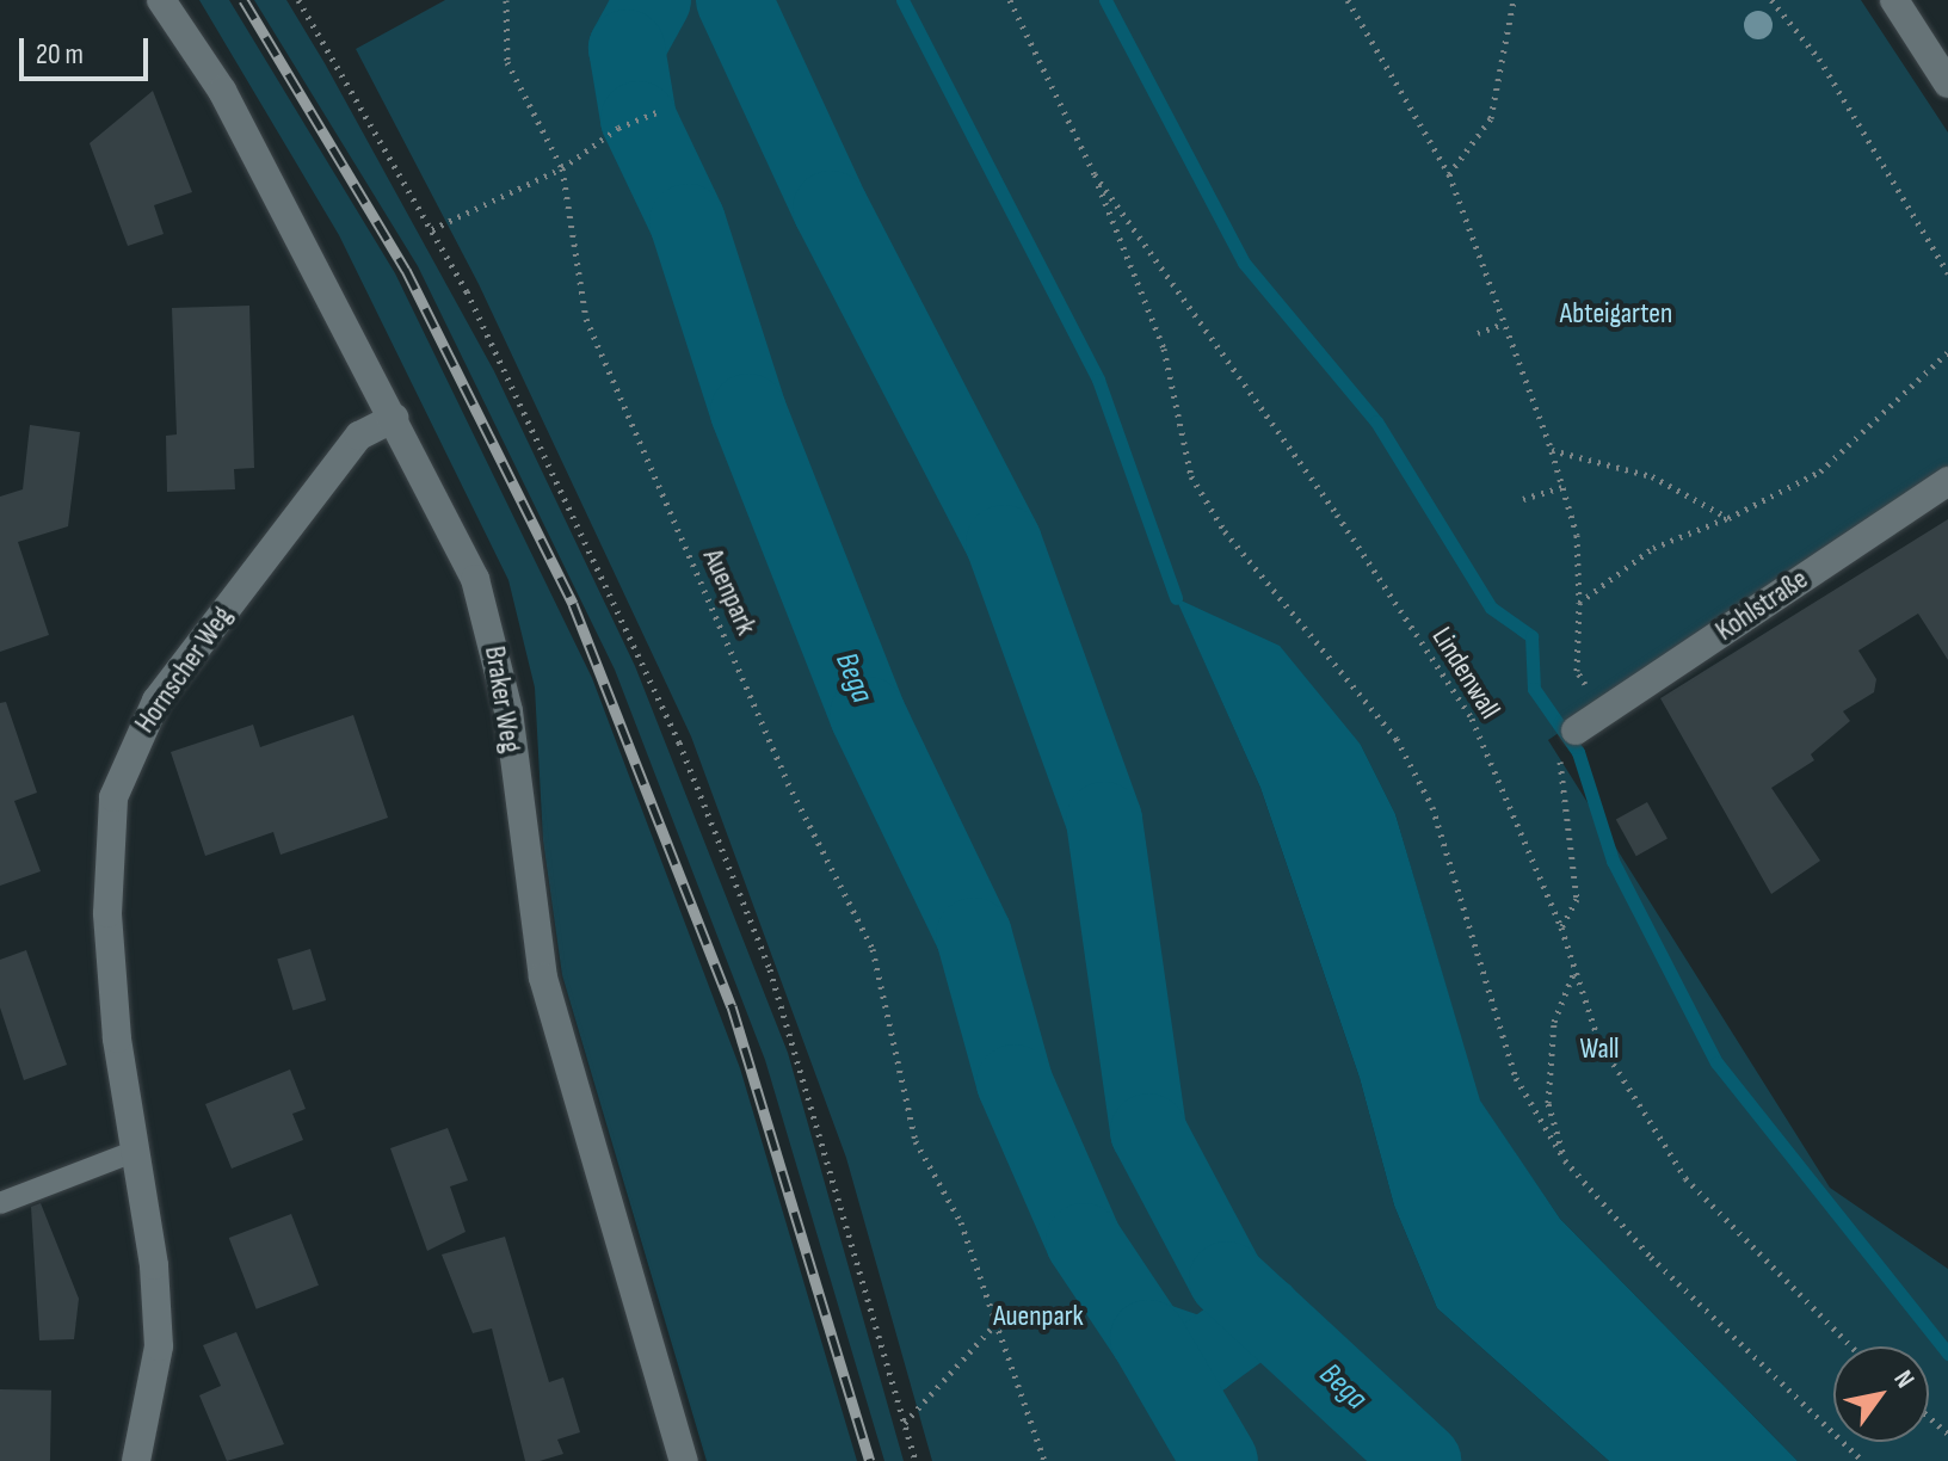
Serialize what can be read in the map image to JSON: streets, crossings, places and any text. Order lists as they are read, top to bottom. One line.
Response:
{"streets":{"street":["Kohlstraße","Hornscher Weg","Braker Weg"],"path":["Auenpark","Lindenwall"]},"crossings":[["Hornscher Weg","Braker Weg"]],"water":["Bega"],"parks":["Abteigarten","Wall","Auenpark"],"scale_bar":"20 m","north":"top right"}
